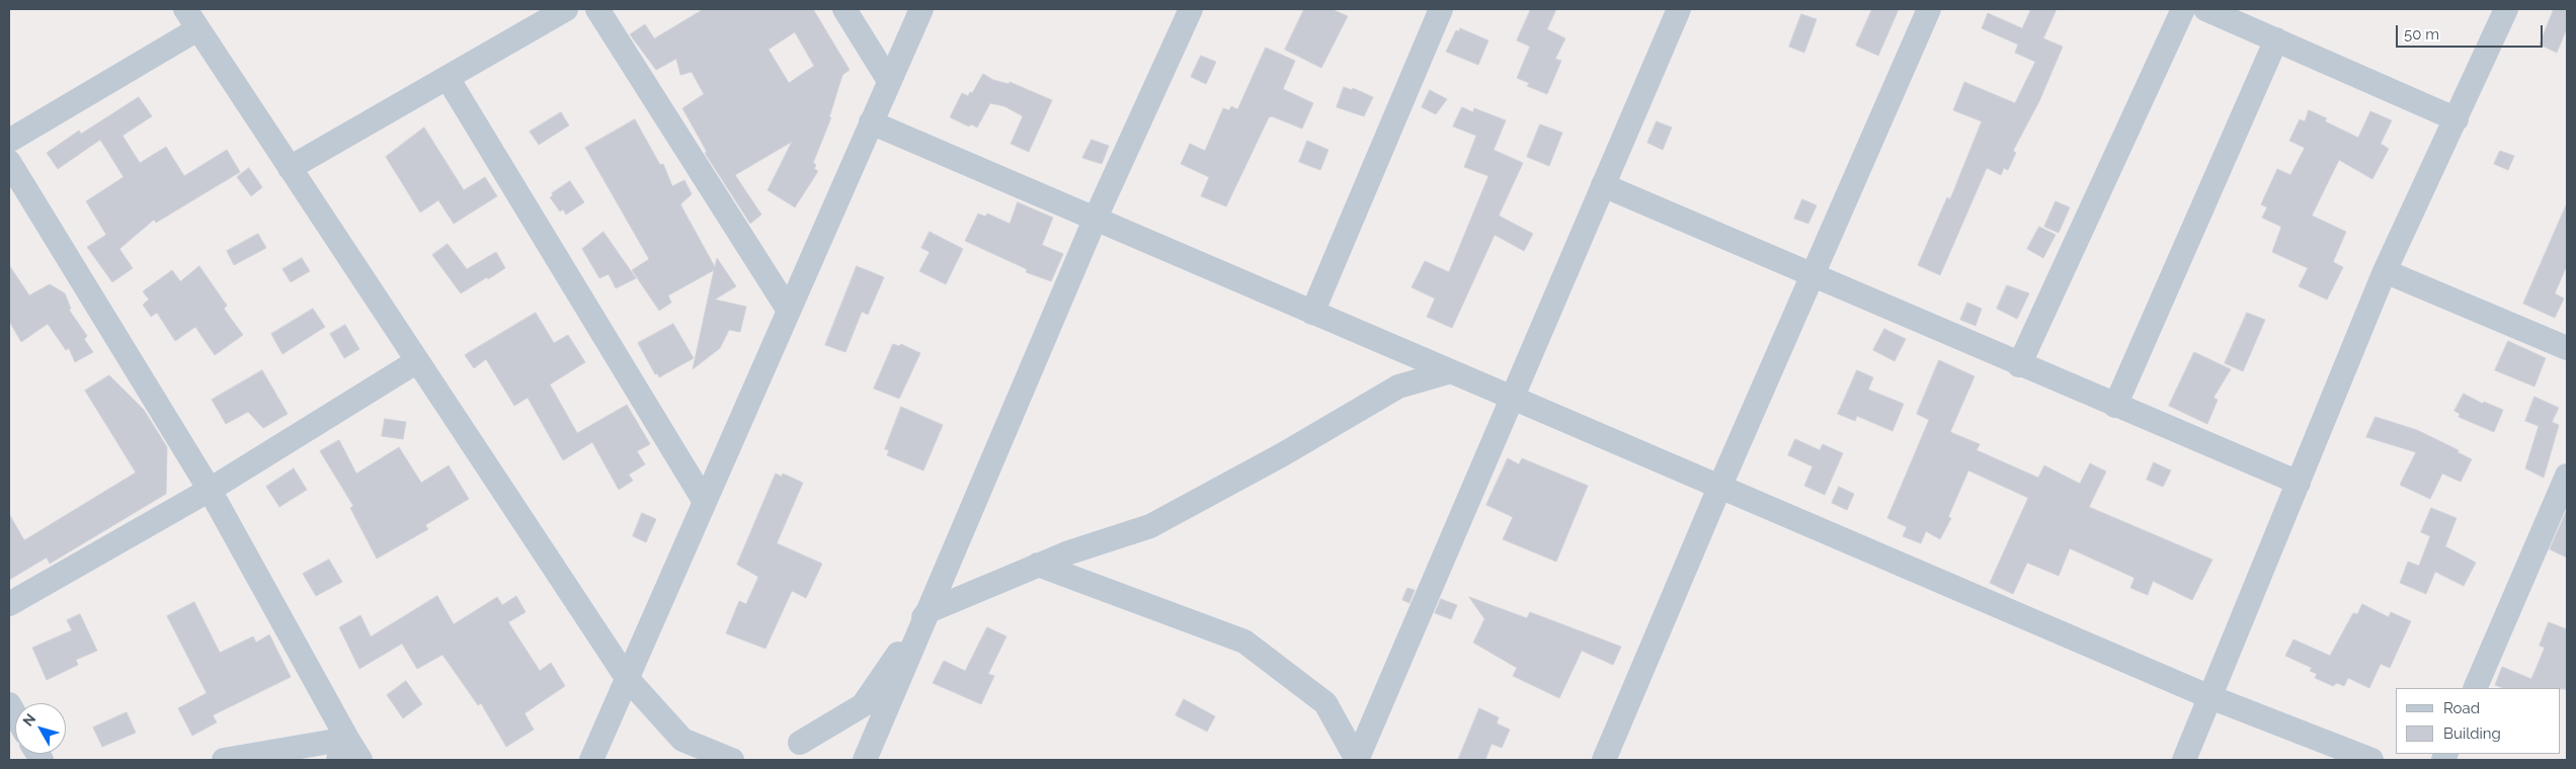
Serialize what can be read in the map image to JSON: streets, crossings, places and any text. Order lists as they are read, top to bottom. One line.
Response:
{"legend":["Road","Building"],"scale_bar":"50 m","north":"top left"}
